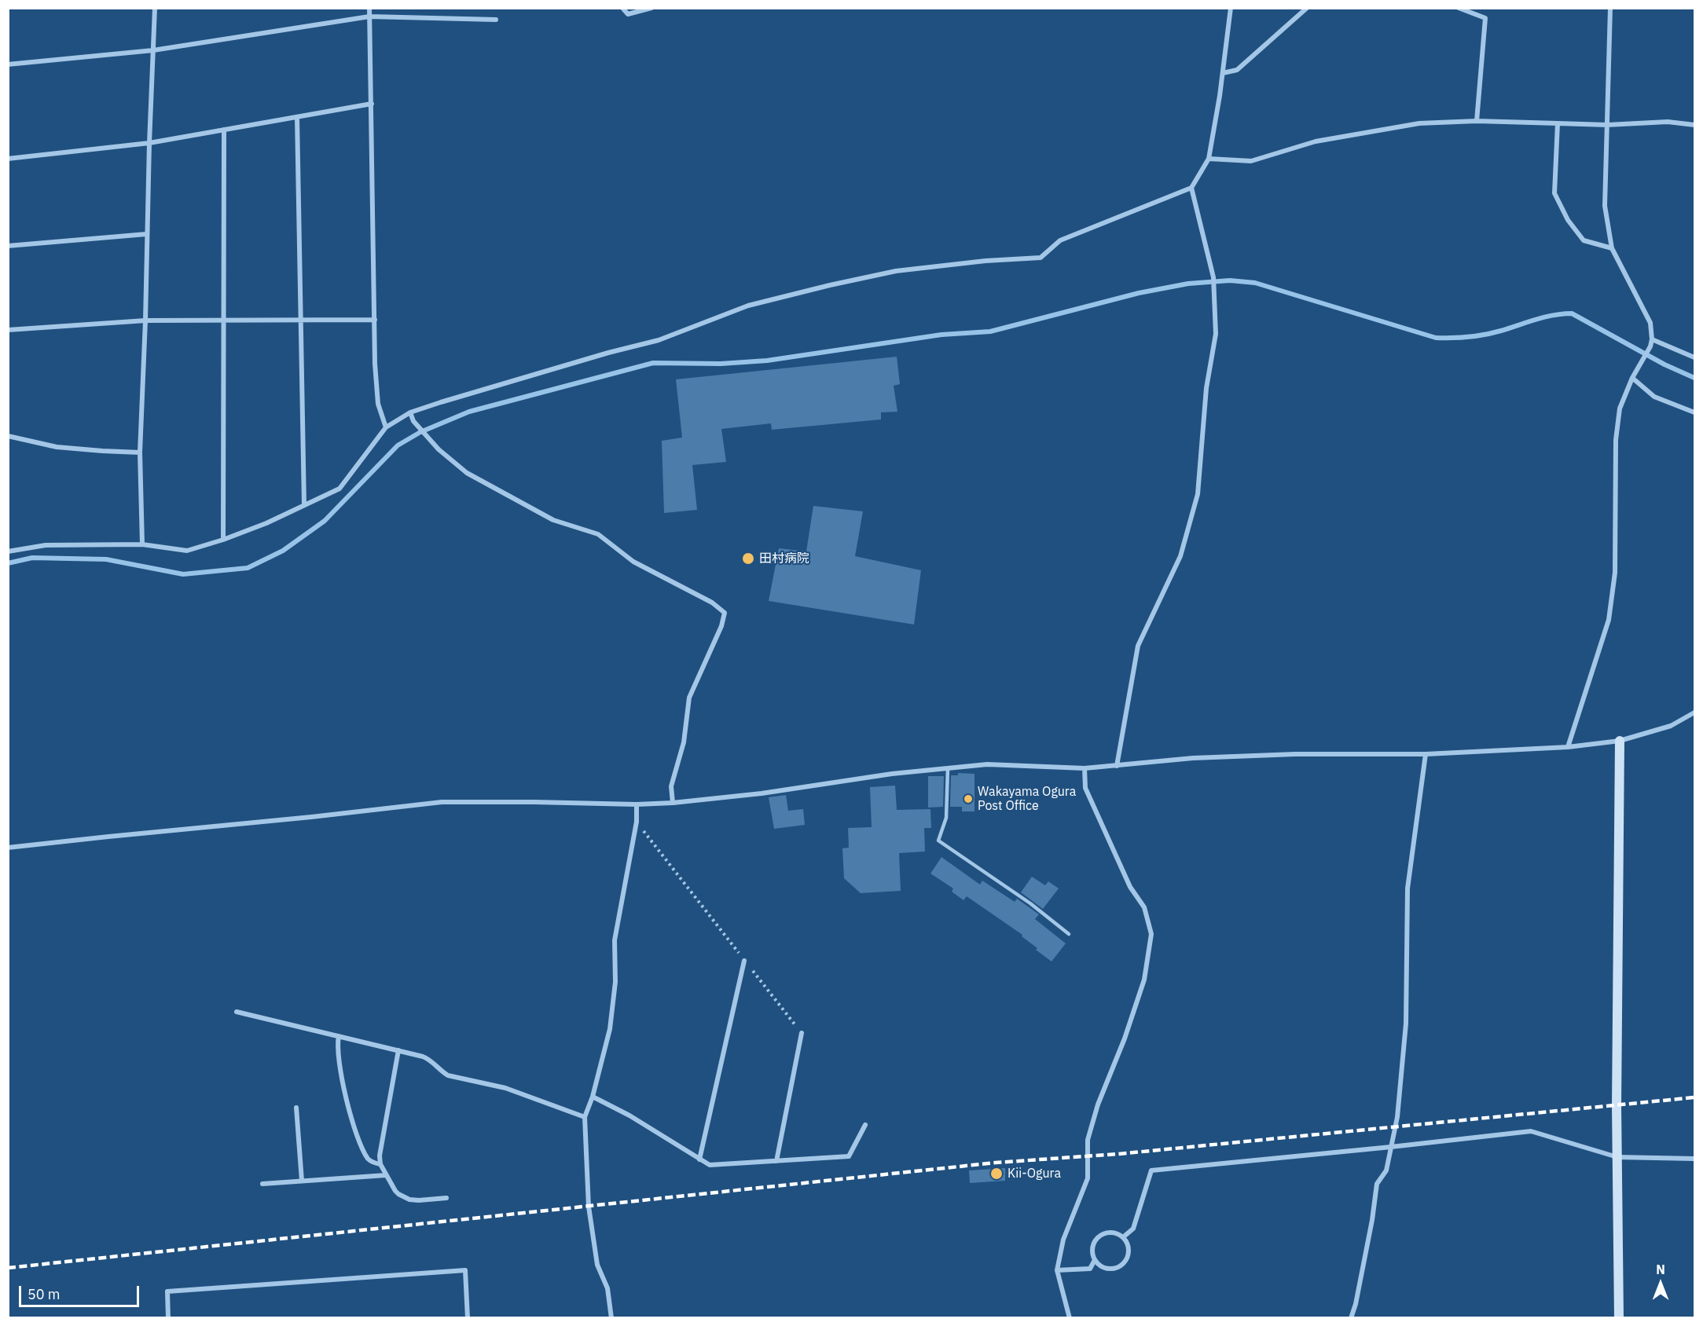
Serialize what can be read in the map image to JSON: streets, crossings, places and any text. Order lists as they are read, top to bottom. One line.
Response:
{"places":["田村病院","Wakayama Ogura Post Office","Kii-Ogura"],"scale_bar":"50 m","north":"top"}
